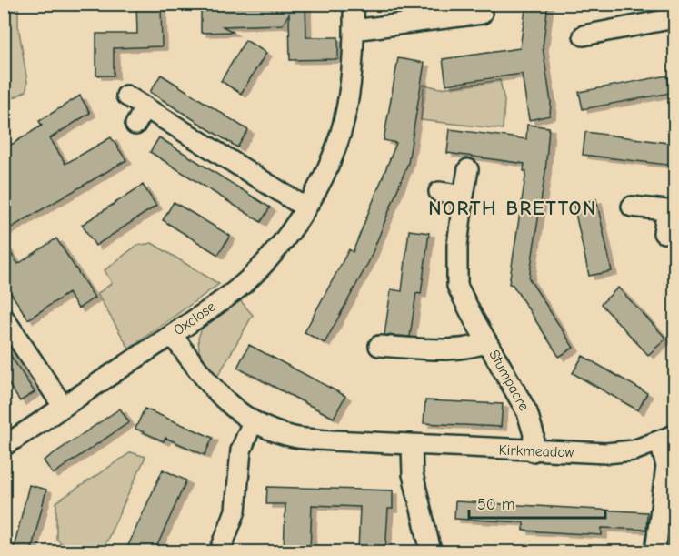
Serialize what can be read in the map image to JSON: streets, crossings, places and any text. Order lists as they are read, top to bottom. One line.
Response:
{"streets":{"street":["Oxclose","Stumpacre","Kirkmeadow"]},"crossings":[["Oxclose","Kirkmeadow"],["Stumpacre","Kirkmeadow"]],"districts":["NORTH BRETTON"],"scale_bar":"50 m"}
